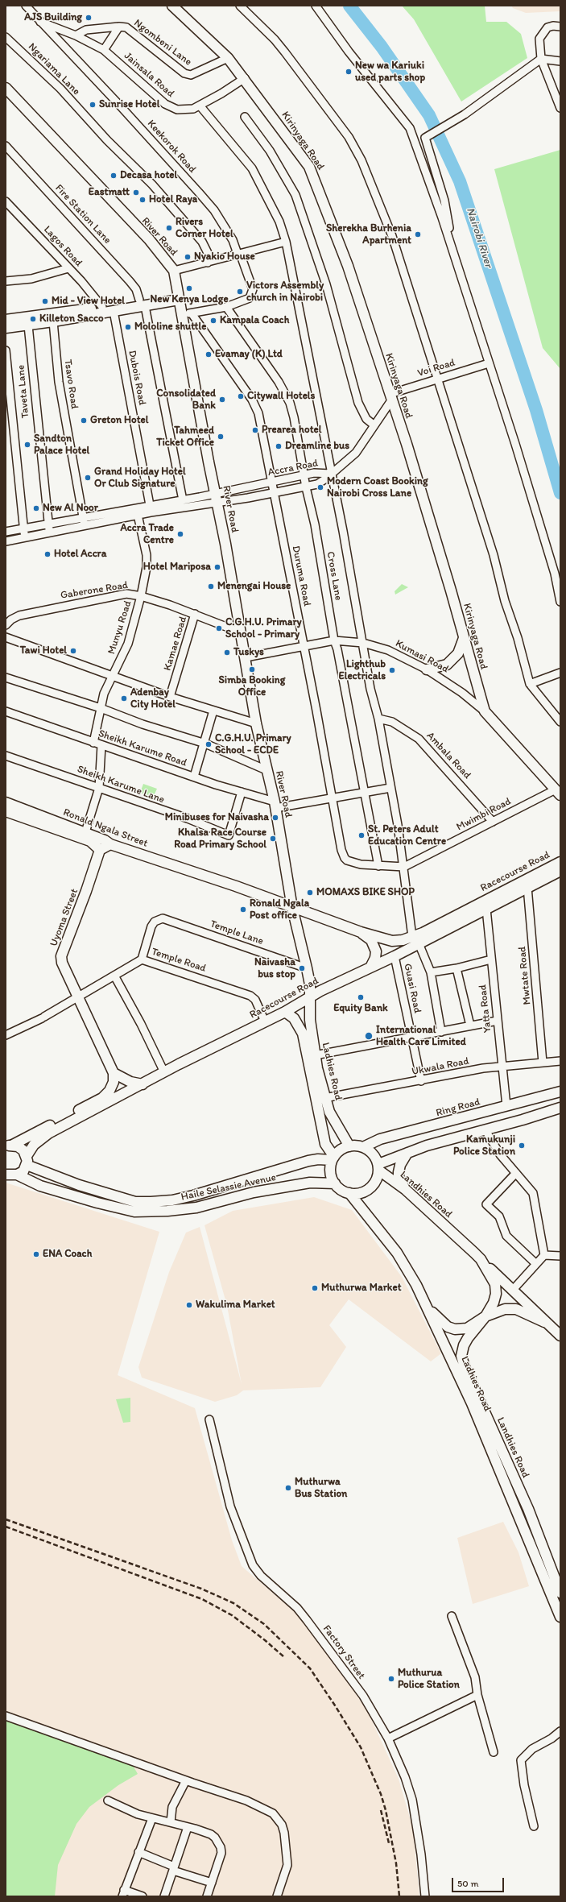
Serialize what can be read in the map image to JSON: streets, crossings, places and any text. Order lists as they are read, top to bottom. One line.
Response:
{"streets":{"main road":["Kirinyaga Road","River Road","Ronald Ngala Street","Racecourse Road","Uyoma Street","Ladhies Road","Ring Road","Haile Selassie Avenue","Landhies Road"],"street":["Ngombeni Lane","Ngariama Lane","Jainsala Road","Keekorok Road","Fire Station Lane","Lagos Road","Voi Road","Dubois Road","Tsavo Road","Taveta Lane","Accra Road","Duruma Road","Cross Lane","Gaberone Road","Munyu Road","Kamae Road","Kumasi Road","Sheikh Karume Road","Ambala Road","Sheikh Karume Lane","Mwimbi Road","Temple Lane","Temple Road","Mwtate Road","Guasi Road","Yatta Road","Ukwala Road","Factory Street"]},"crossings":[["Ngombeni Lane","Jainsala Road"],["Ngombeni Lane","Kirinyaga Road"],["Jainsala Road","Kirinyaga Road"],["Jainsala Road","Keekorok Road"],["Kirinyaga Road","Voi Road"],["Kirinyaga Road","Kumasi Road"],["Kirinyaga Road","Mwimbi Road"],["Keekorok Road","Cross Lane"],["Fire Station Lane","Accra Road"],["River Road","Accra Road"],["River Road","Gaberone Road"],["River Road","Kumasi Road"],["River Road","Sheikh Karume Road"],["River Road","Ronald Ngala Street"],["River Road","Racecourse Road"],["River Road","Temple Lane"],["River Road","Ladhies Road"],["Dubois Road","Accra Road"],["Tsavo Road","Accra Road"],["Taveta Lane","Accra Road"],["Accra Road","Duruma Road"],["Accra Road","Cross Lane"],["Accra Road","Munyu Road"],["Duruma Road","Cross Lane"],["Duruma Road","Kumasi Road"],["Duruma Road","Sheikh Karume Road"],["Duruma Road","Mwimbi Road"],["Cross Lane","Kumasi Road"],["Cross Lane","Sheikh Karume Road"],["Gaberone Road","Munyu Road"],["Gaberone Road","Kamae Road"],["Munyu Road","Sheikh Karume Road"],["Sheikh Karume Road","Sheikh Karume Lane"],["Ambala Road","Mwimbi Road"],["Ronald Ngala Street","Racecourse Road"],["Ronald Ngala Street","Uyoma Street"],["Racecourse Road","Temple Road"],["Racecourse Road","Mwtate Road"],["Racecourse Road","Guasi Road"],["Racecourse Road","Yatta Road"],["Racecourse Road","Ladhies Road"],["Racecourse Road","Haile Selassie Avenue"],["Uyoma Street","Temple Road"],["Temple Lane","Temple Road"],["Mwtate Road","Ukwala Road"],["Guasi Road","Ukwala Road"],["Yatta Road","Ukwala Road"],["Yatta Road","Ring Road"],["Ukwala Road","Ladhies Road"],["Ladhies Road","Ring Road"],["Ladhies Road","Haile Selassie Avenue"],["Ladhies Road","Landhies Road"],["Ring Road","Haile Selassie Avenue"],["Ring Road","Landhies Road"],["Haile Selassie Avenue","Landhies Road"]],"water":["Nairobi River"],"places":["AJS Building","New wa Kariuki used parts shop","Sunrise Hotel","Decasa hotel","Eastmatt","Hotel Raya","Rivers Corner Hotel","Sherekha Burhenia Apartment","Nyakio House","New Kenya Lodge","Victors Assembly church in Nairobi","Mid - View Hotel","Killeton Sacco","Kampala Coach","Mololine shuttle","Evamay (K) Ltd","Citywall Hotels","Consolidated Bank","Greton Hotel","Prearea hotel","Tahmeed Ticket Office","Sandton Palace Hotel","Dreamline bus","Grand Holiday Hotel Or Club Signature","Modern Coast Booking Nairobi Cross Lane","New Al Noor","Accra Trade Centre","Hotel Accra","Hotel Mariposa","Menengai House","C.G.H.U. Primary School - Primary","Tawi Hotel","Tuskys","Simba Booking Office","Lighthub Electricals","Adenbay City Hotel","C.G.H.U. Primary School - ECDE","Minibuses for Naivasha","St. Peters Adult Education Centre","Khalsa Race Course Road Primary School","MOMAXS BIKE SHOP","Ronald Ngala Post office","Naivasha bus stop","Equity Bank","International Health Care Limited","Kamukunji Police Station","ENA Coach","Muthurwa Market","Wakulima Market","Muthurwa Bus Station","Muthurua Police Station"],"scale_bar":"50 m"}
